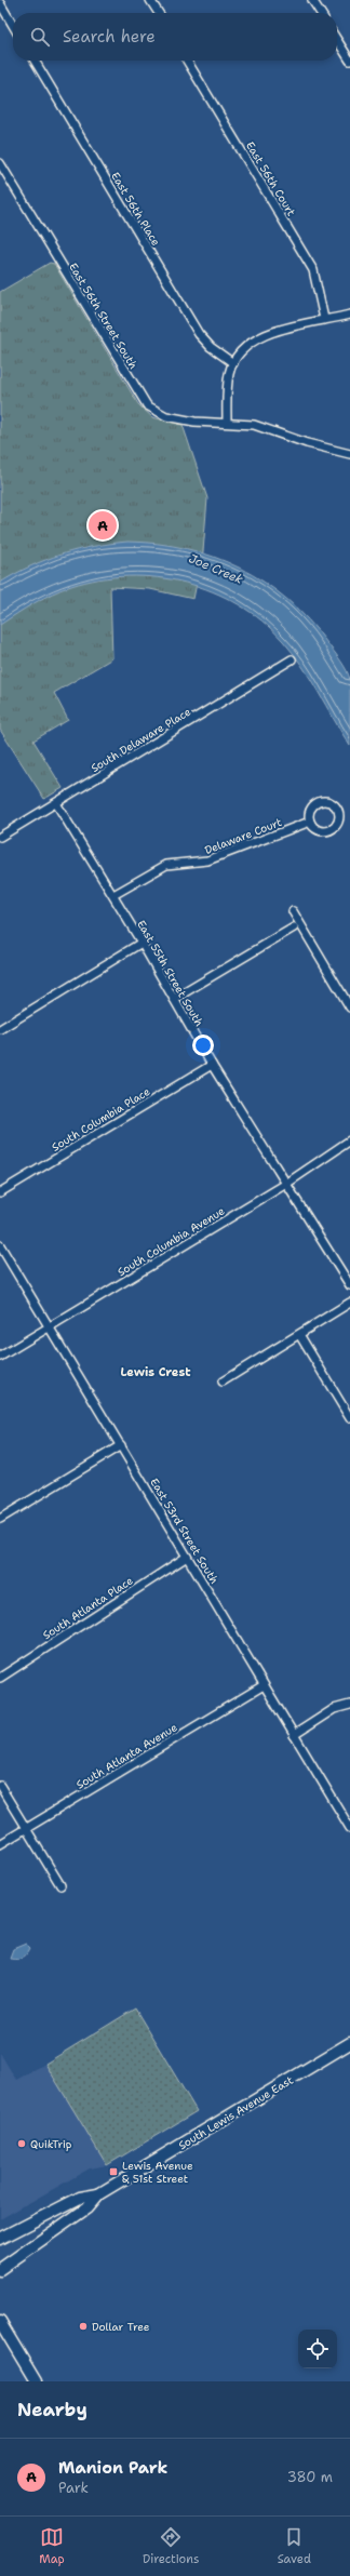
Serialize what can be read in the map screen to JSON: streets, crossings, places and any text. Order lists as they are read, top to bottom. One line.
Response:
{"streets":{"main road":["South Lewis Avenue East"],"street":["East 56th Court","East 56th Place","East 56th Street South","South Delaware Place","Delaware Court","East 55th Street South","South Columbia Place","South Columbia Avenue","East 53rd Street South","South Atlanta Place","South Atlanta Avenue"]},"crossings":[["South Delaware Place","East 55th Street South"],["Delaware Court","East 55th Street South"],["East 55th Street South","South Columbia Place"],["East 55th Street South","South Columbia Avenue"],["South Columbia Avenue","East 53rd Street South"],["East 53rd Street South","South Atlanta Place"],["East 53rd Street South","South Atlanta Avenue"]],"districts":["Lewis Crest"],"water":["Joe Creek"],"places":{"other":["QuikTrip","Dollar Tree"],"transit":["Lewis Avenue & 51st Street"]},"page":{"search":"Search here","pins":"A","heading":"Nearby","list":[{"mark":"A","name":"Manion Park","note":"Park","value":"380 m"}],"nav":["Map","Directions","Saved"]}}
